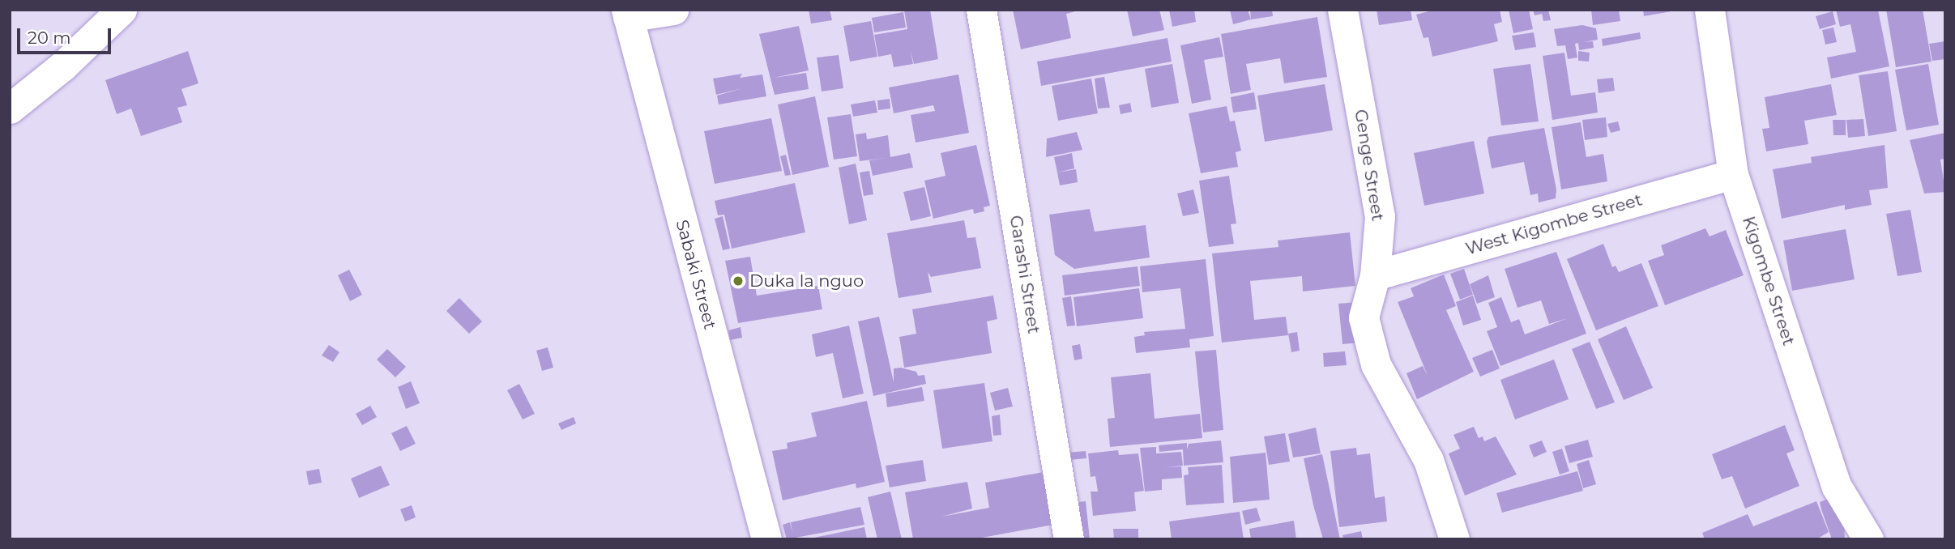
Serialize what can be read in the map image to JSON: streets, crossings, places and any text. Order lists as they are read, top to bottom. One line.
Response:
{"streets":{"street":["Genge Street","West Kigombe Street","Sabaki Street","Garashi Street","Kigombe Street"]},"crossings":[["Genge Street","West Kigombe Street"],["West Kigombe Street","Kigombe Street"]],"places":["Duka la nguo"],"scale_bar":"20 m"}
